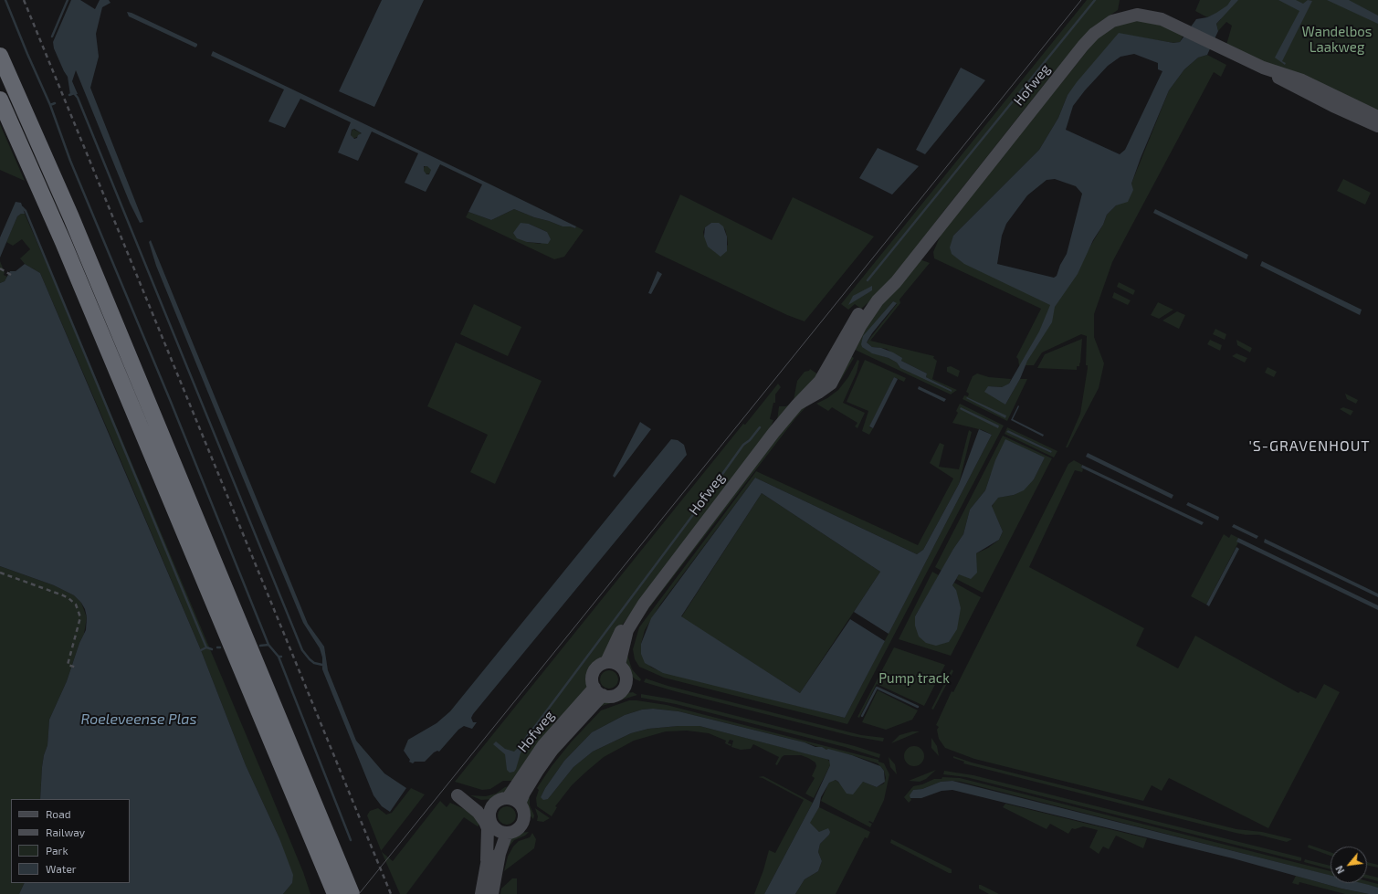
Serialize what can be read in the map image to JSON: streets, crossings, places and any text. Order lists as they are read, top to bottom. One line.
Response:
{"streets":{"main road":["Hofweg"]},"districts":["'S-GRAVENHOUT"],"water":["Roeleveense Plas"],"parks":["Wandelbos Laakweg","Pump track"],"legend":["Road","Railway","Park","Water"],"north":"bottom left"}
